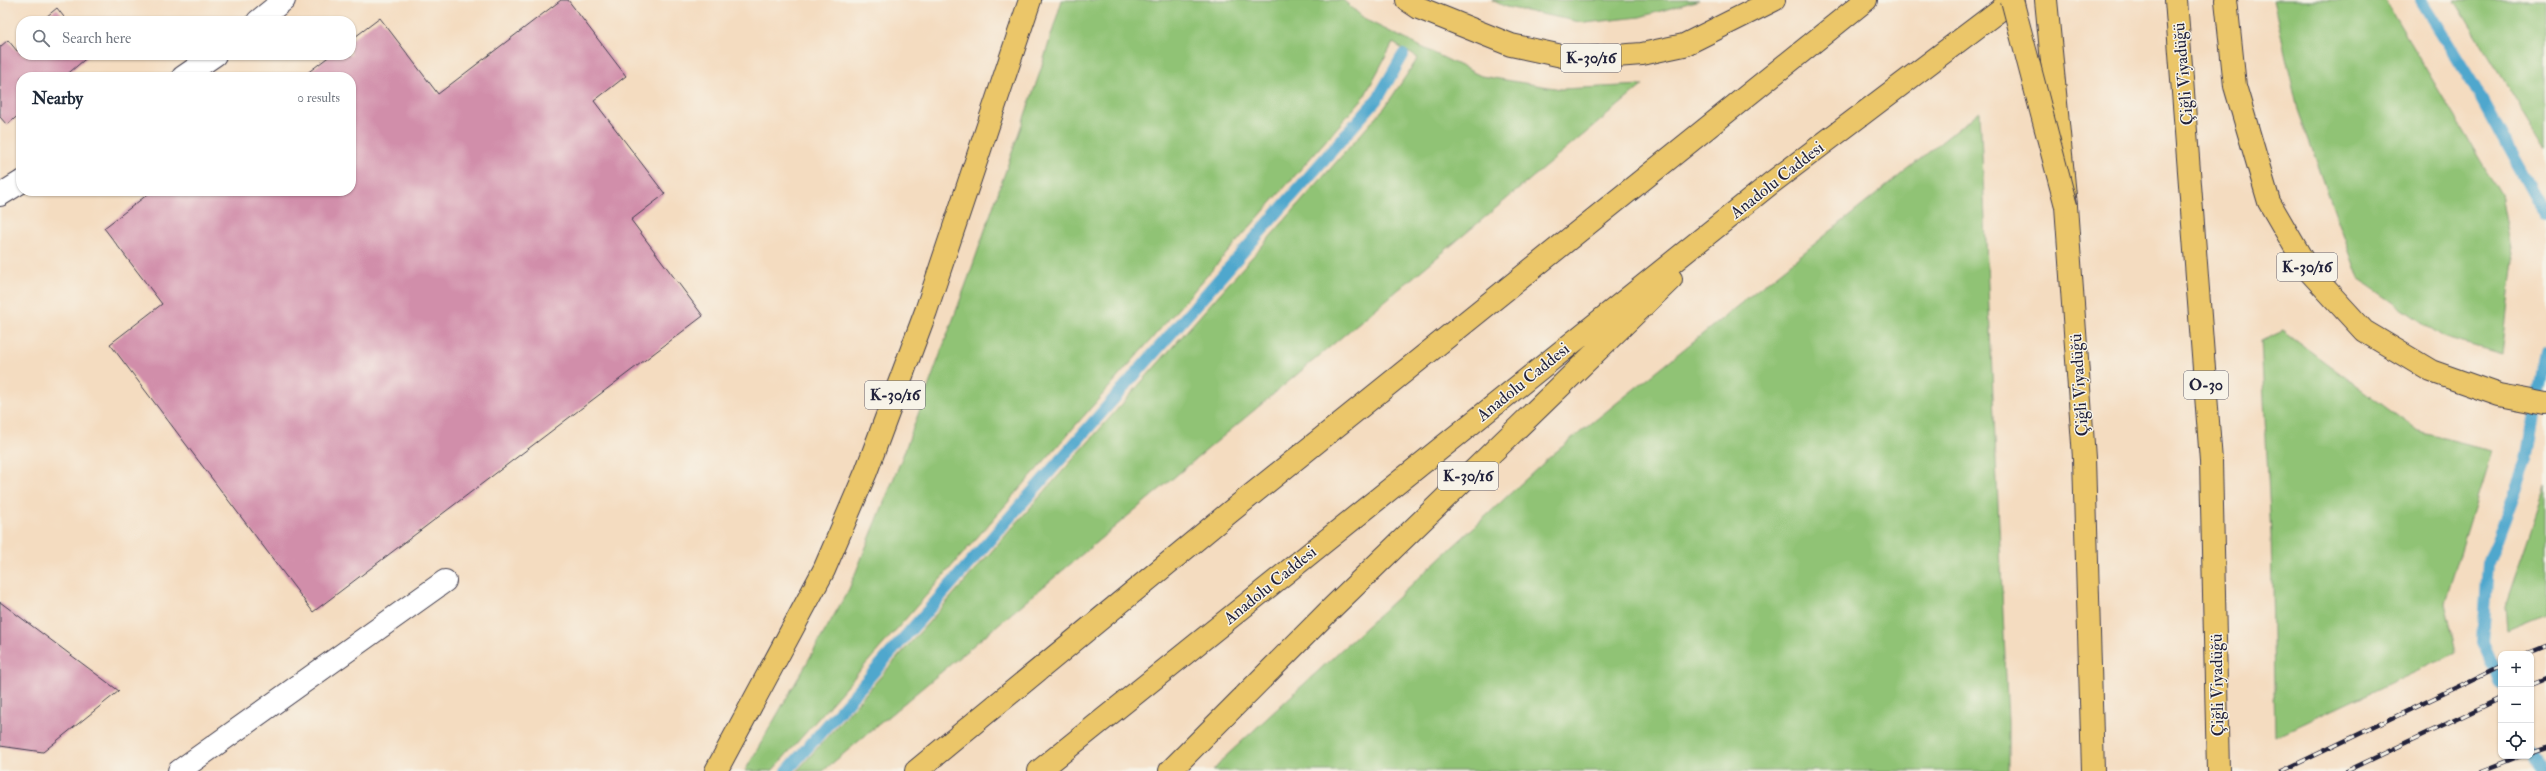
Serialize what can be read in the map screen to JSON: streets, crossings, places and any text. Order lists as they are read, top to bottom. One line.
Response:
{"streets":{"highway":["K-30/16","Çiğli Viyadüğü","Anadolu Caddesi","O-30"]},"crossings":[["K-30/16","Anadolu Caddesi"]],"page":{"search":"Search here","heading":["Nearby","0 results"],"map_buttons":["+","−"]}}
